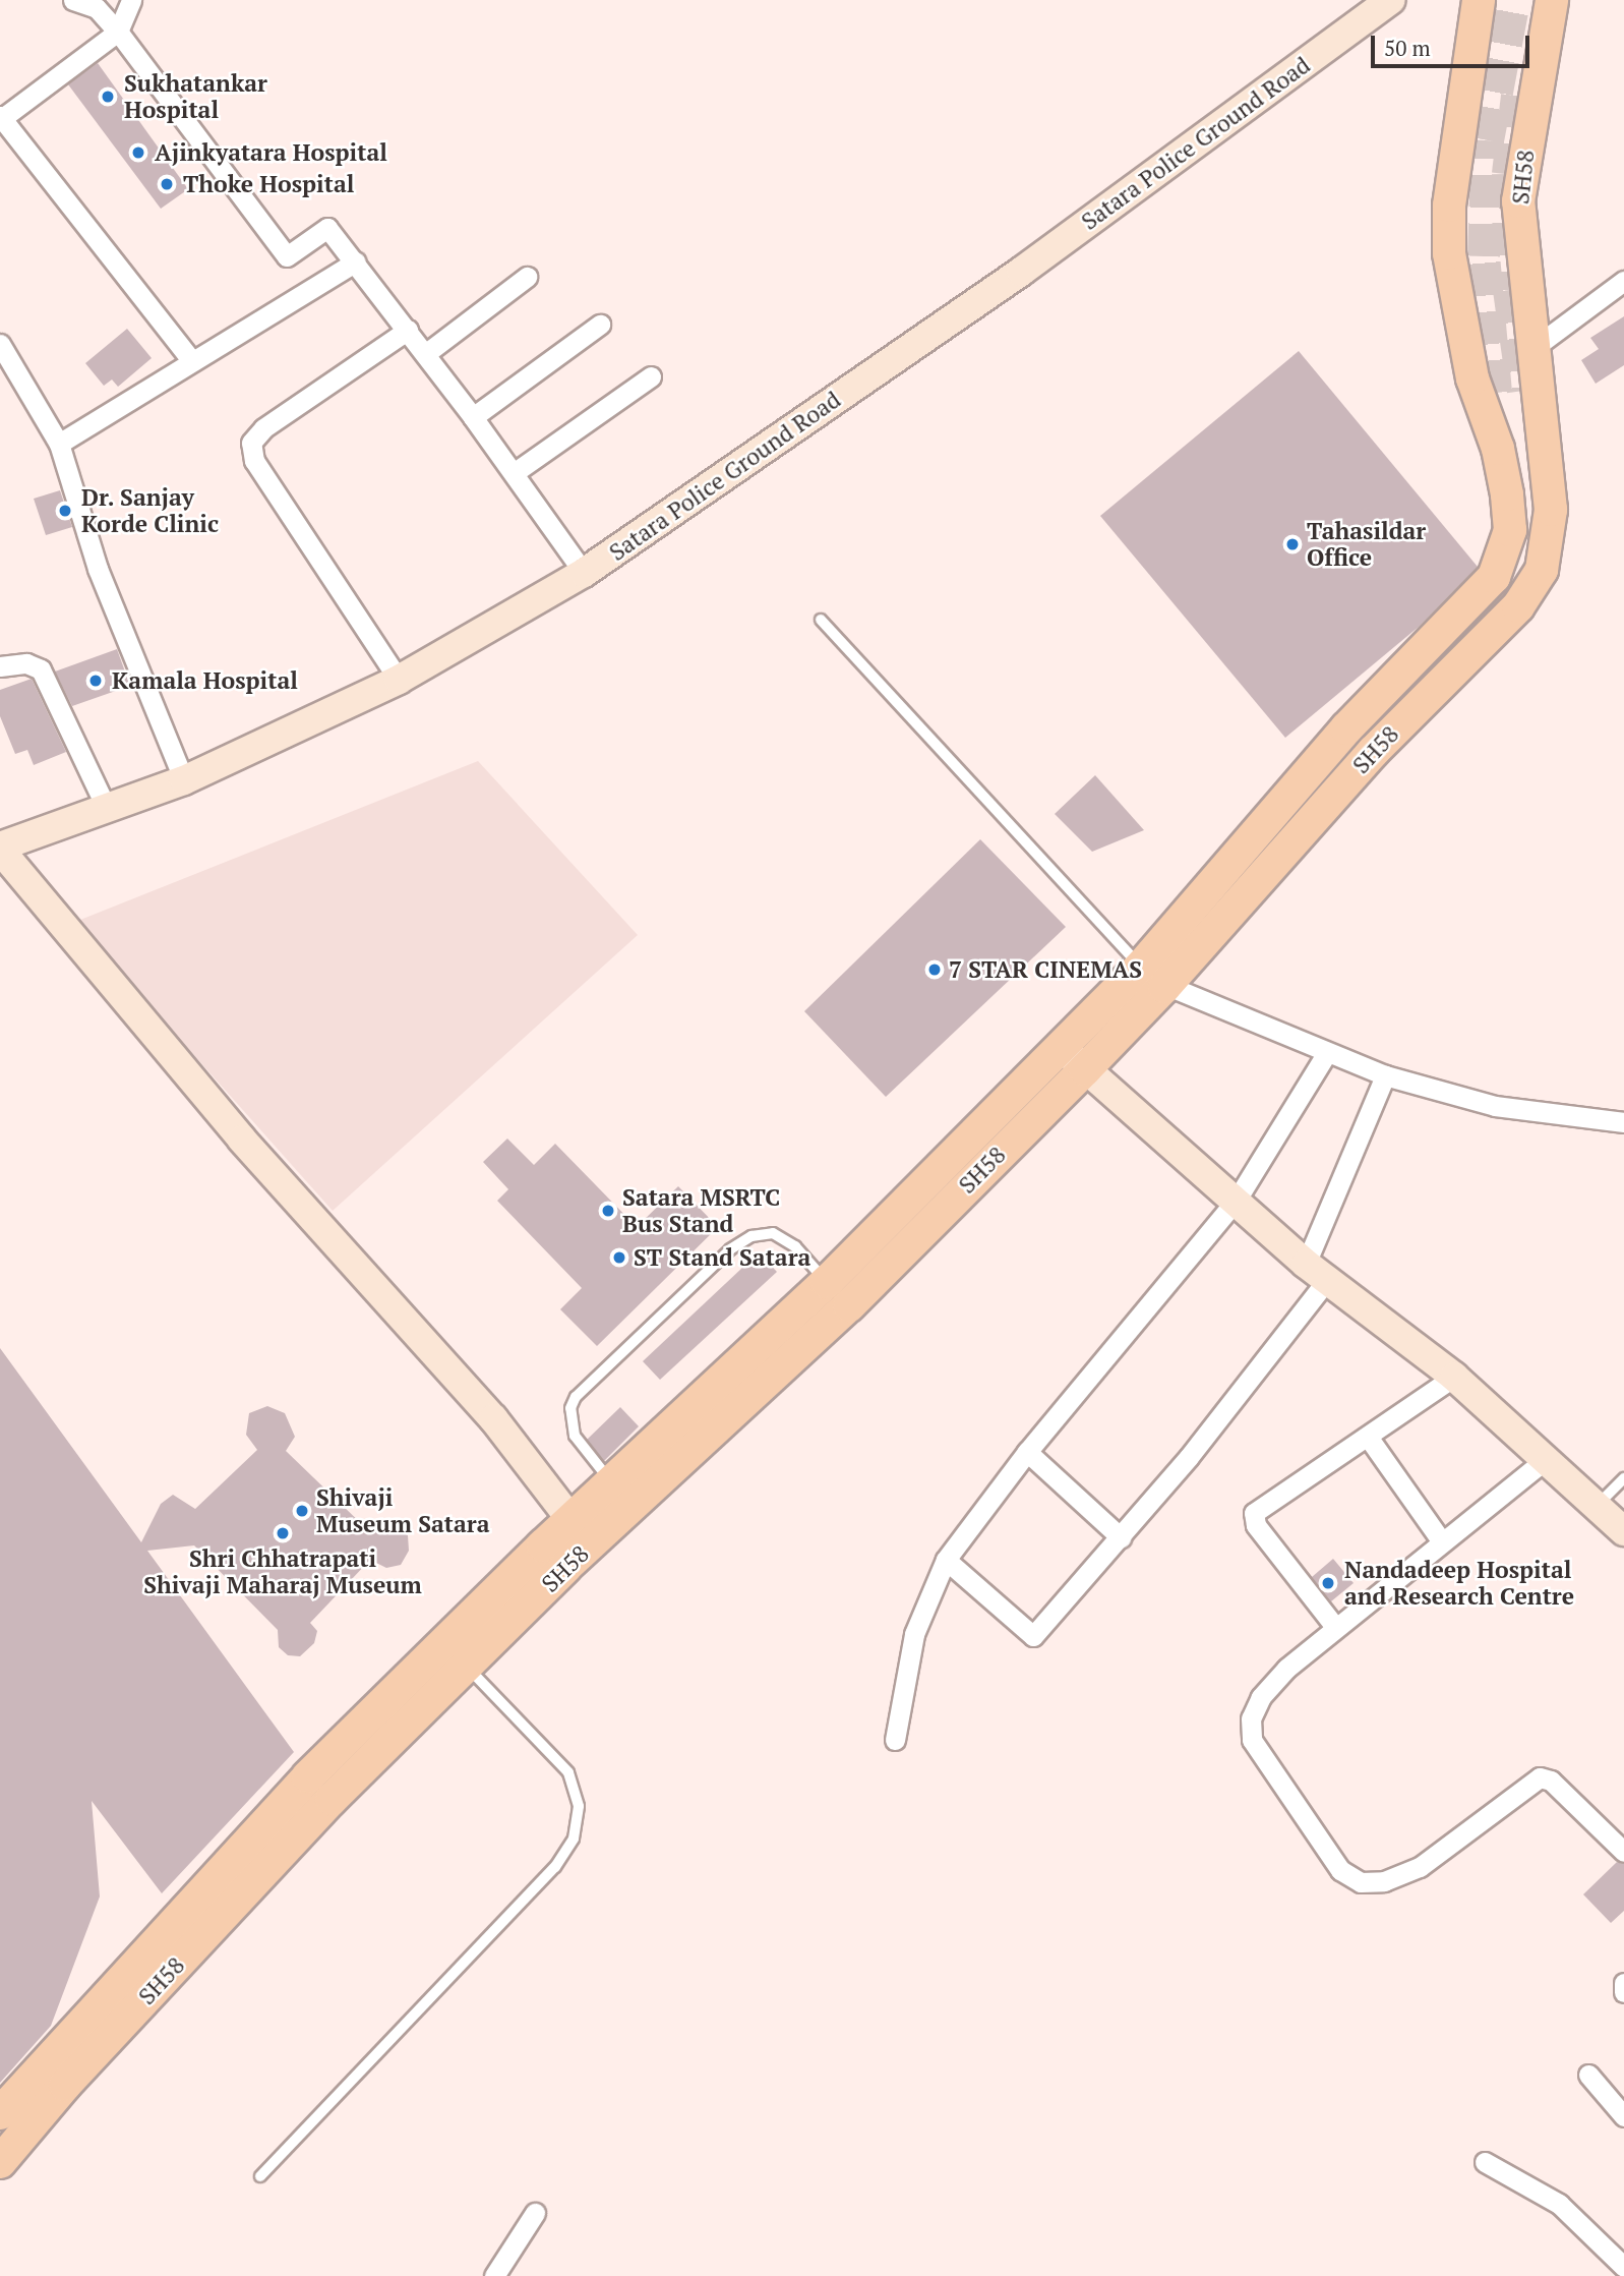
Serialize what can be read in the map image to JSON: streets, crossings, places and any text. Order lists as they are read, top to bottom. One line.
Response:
{"streets":{"main road":["Satara Police Ground Road","SH58"]},"places":["Sukhatankar Hospital","Ajinkyatara Hospital","Thoke Hospital","Dr. Sanjay Korde Clinic","Tahasildar Office","Kamala Hospital","7 STAR CINEMAS","Satara MSRTC Bus Stand","ST Stand Satara","Shivaji Museum Satara","Shri Chhatrapati Shivaji Maharaj Museum","Nandadeep Hospital and Research Centre"],"scale_bar":"50 m"}
